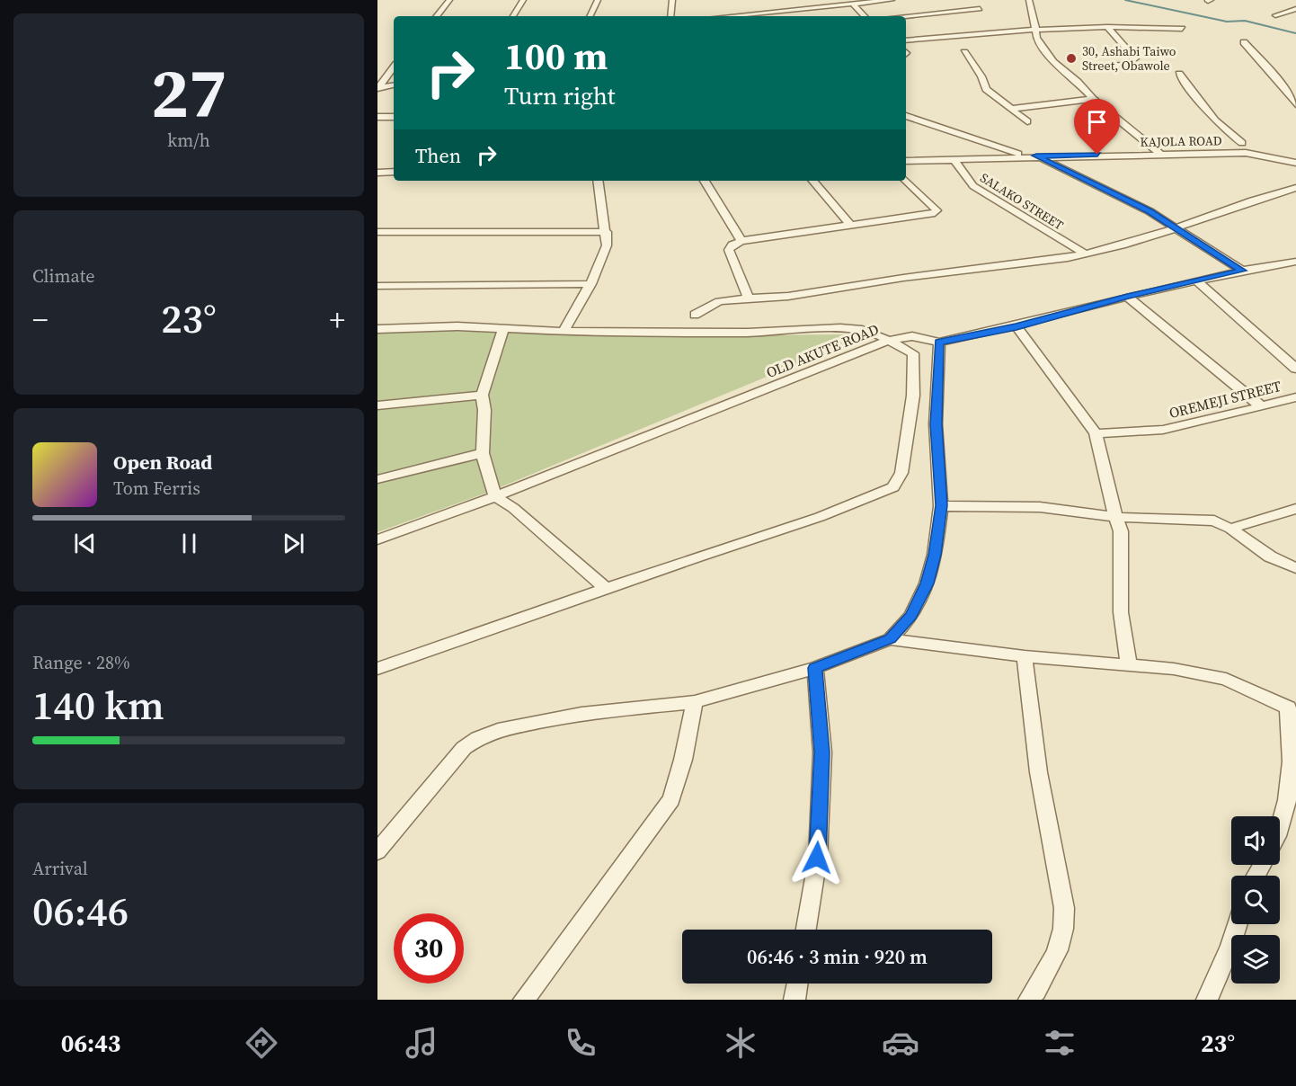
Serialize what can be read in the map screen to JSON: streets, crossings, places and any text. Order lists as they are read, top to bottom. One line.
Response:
{"streets":{"street":["KAJOLA ROAD","SALAKO STREET","OLD AKUTE ROAD","OREMEJI STREET"]},"crossings":[["KAJOLA ROAD","SALAKO STREET"]],"places":["30, Ashabi Taiwo Street, Obawole"],"page":{"tile":[["27","km/h"],"Climate",["Range · 28%","140 km"],["Arrival","06:46"]],"turn":["100 m","Turn right"],"then":"Then","heat":["−","23°","+"],"song":["Open Road","Tom Ferris"],"limit":"30","trip":"06:46 · 3 min · 920 m","tabs":["06:43","23°"]}}
